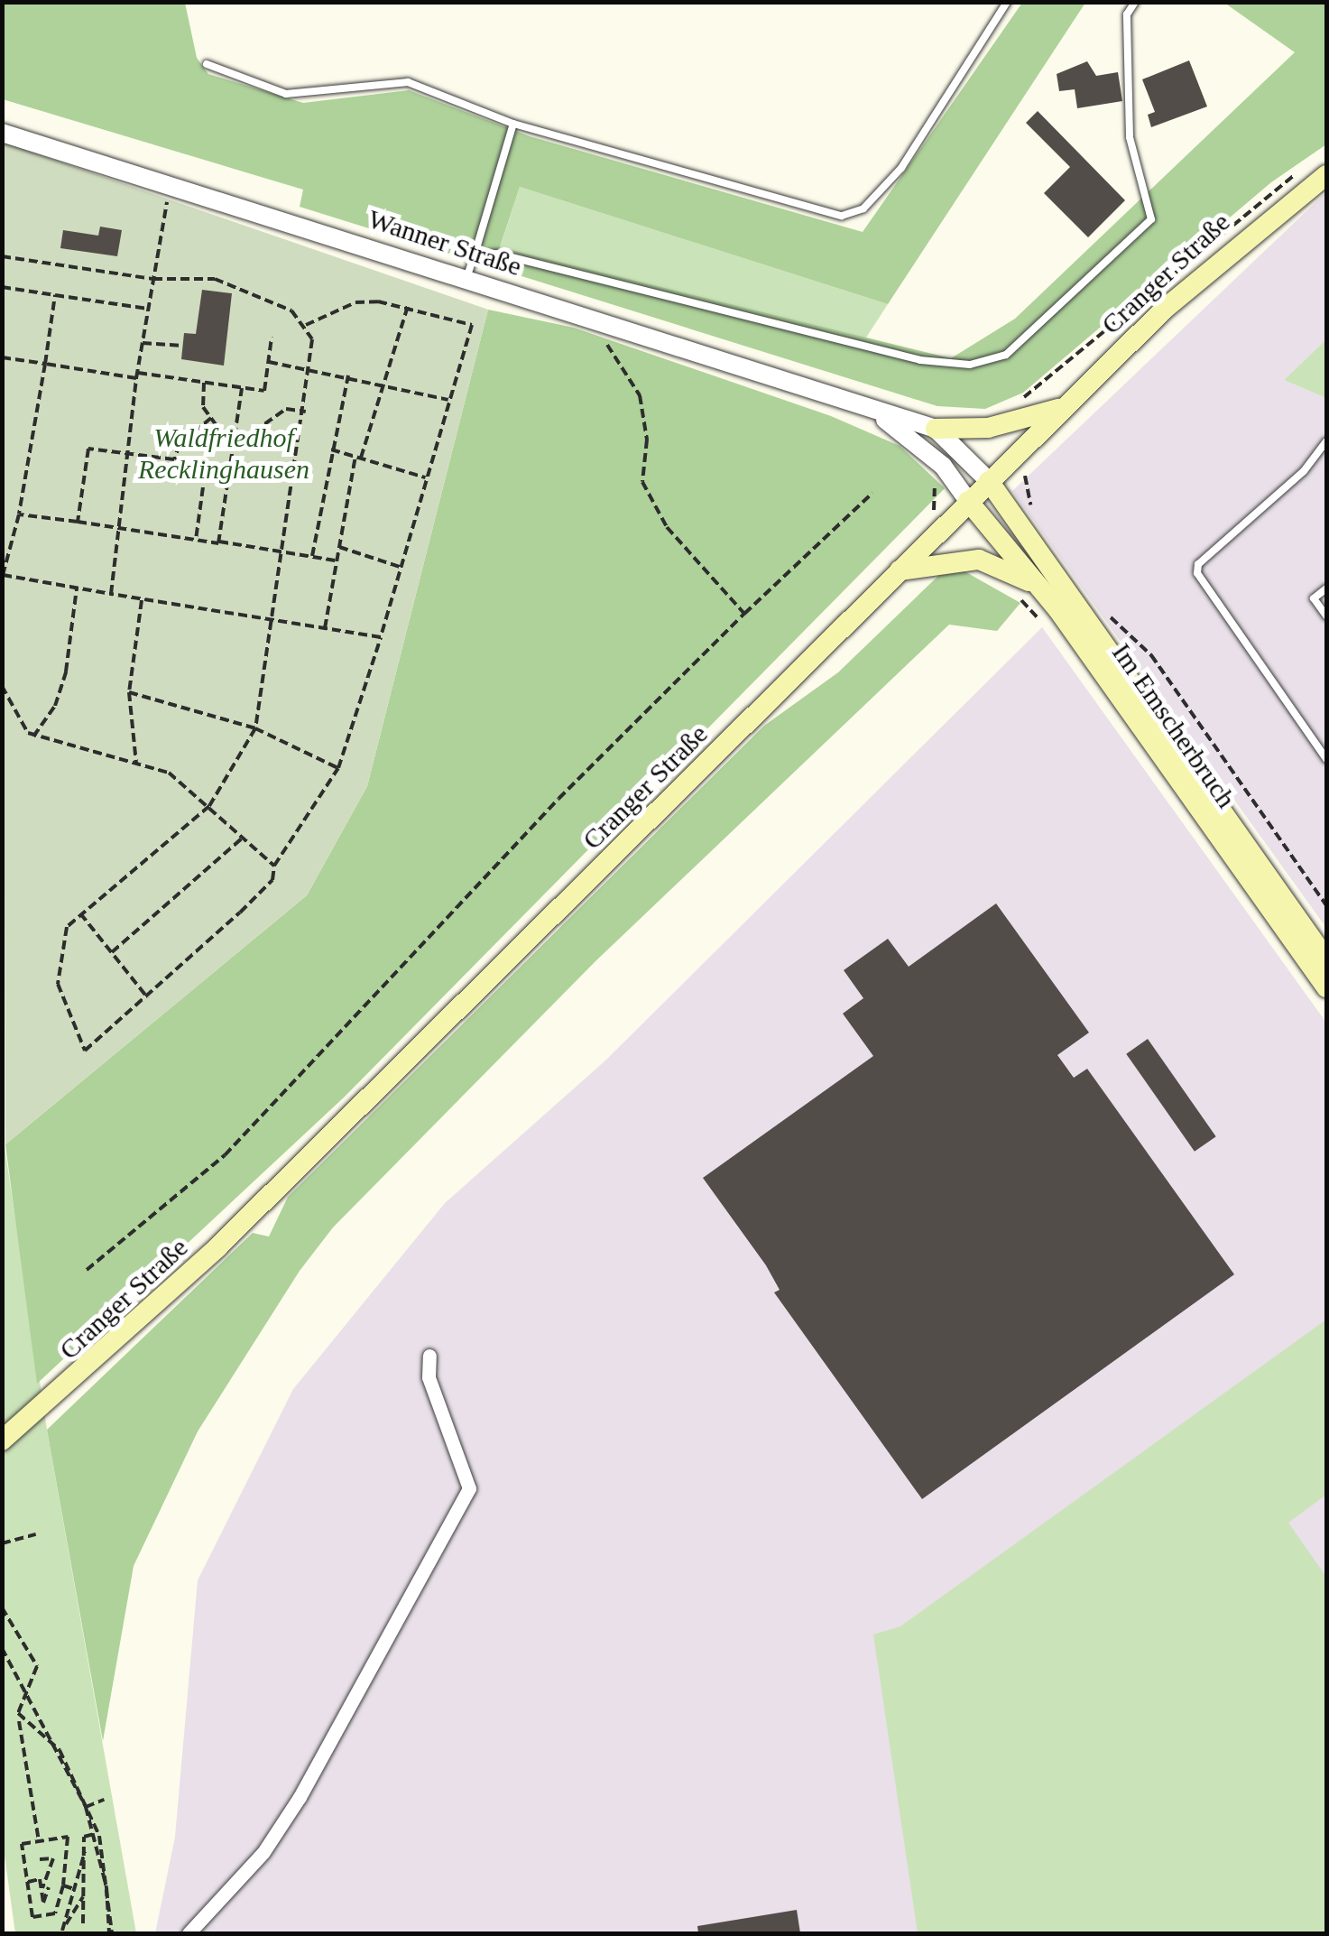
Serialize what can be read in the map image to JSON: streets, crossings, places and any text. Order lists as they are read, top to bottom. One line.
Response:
{"streets":{"main road":["Cranger Straße","Im Emscherbruch"],"street":["Wanner Straße"]},"crossings":[["Wanner Straße","Cranger Straße"],["Wanner Straße","Im Emscherbruch"],["Cranger Straße","Im Emscherbruch"]],"parks":["Waldfriedhof Recklinghausen"]}
